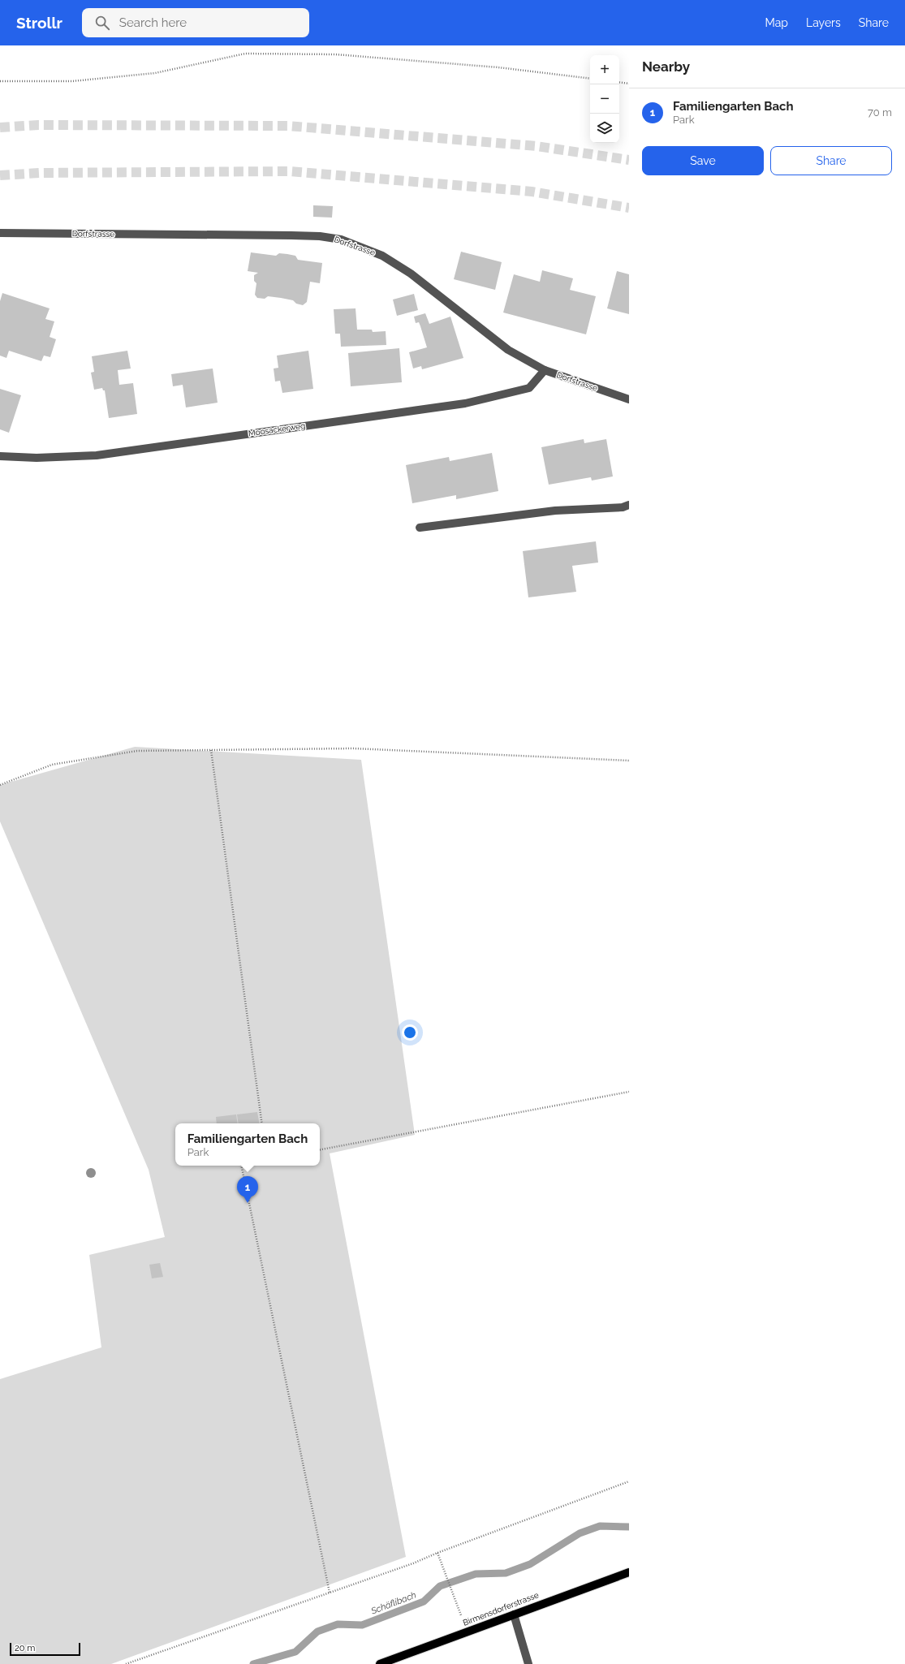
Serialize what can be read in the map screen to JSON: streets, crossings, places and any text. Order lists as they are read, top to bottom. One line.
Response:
{"streets":{"main road":["Birmensdorferstrasse"],"street":["Dorfstrasse","Moosackerweg"]},"crossings":[["Dorfstrasse","Moosackerweg"]],"water":["Schäflibach"],"scale_bar":"20 m","page":{"header":"Strollr","search":"Search here","nav":["Map","Layers","Share"],"heading":"Nearby","map_buttons":["+","−"],"list":[{"mark":"1","name":"Familiengarten Bach","note":"Park","value":"70 m"}],"buttons":["Save","Share"],"popup":["Familiengarten Bach","Park"],"pins":"1","scale":"20 m"}}
